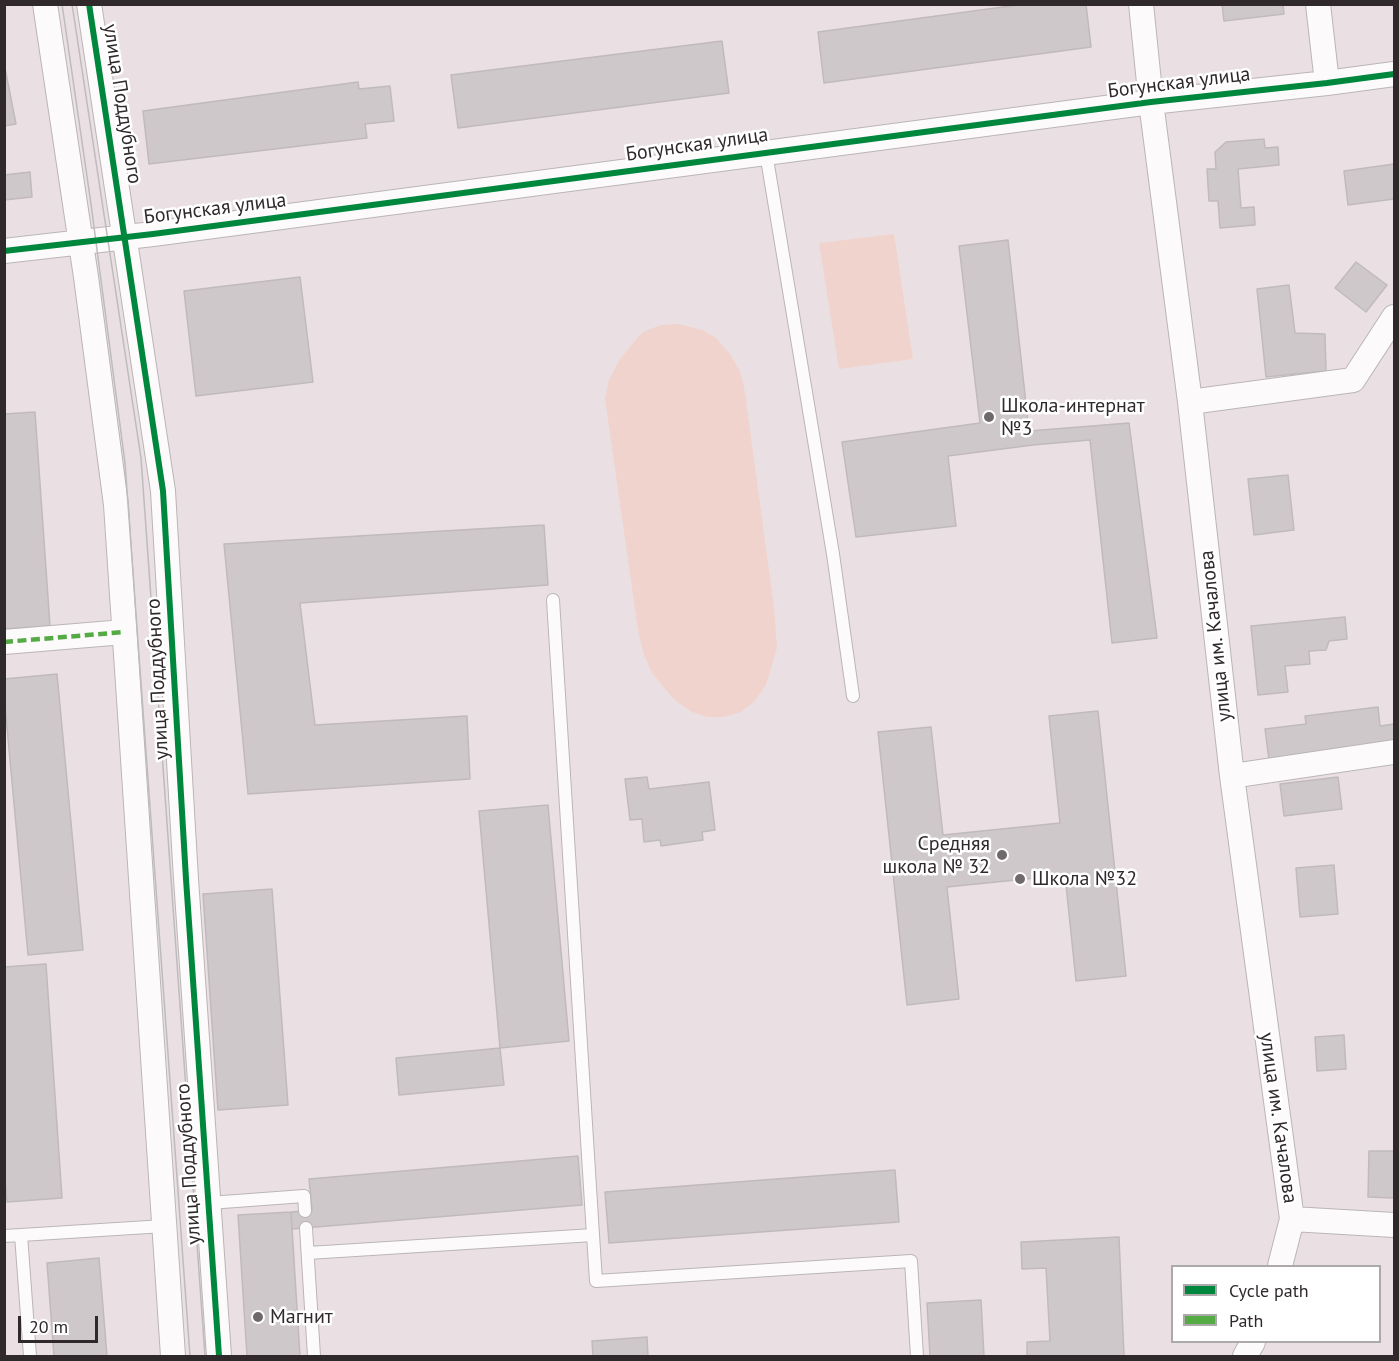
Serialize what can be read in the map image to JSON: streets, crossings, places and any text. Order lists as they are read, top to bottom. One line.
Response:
{"streets":{"street":["Богунская улица","улица Поддубного","улица им. Качалова"]},"crossings":[["Богунская улица","улица Поддубного"],["Богунская улица","улица им. Качалова"]],"places":["Школа-интернат №3","Средняя школа № 32","Школа №32","Магнит"],"legend":["Cycle path","Path"],"scale_bar":"20 m"}
